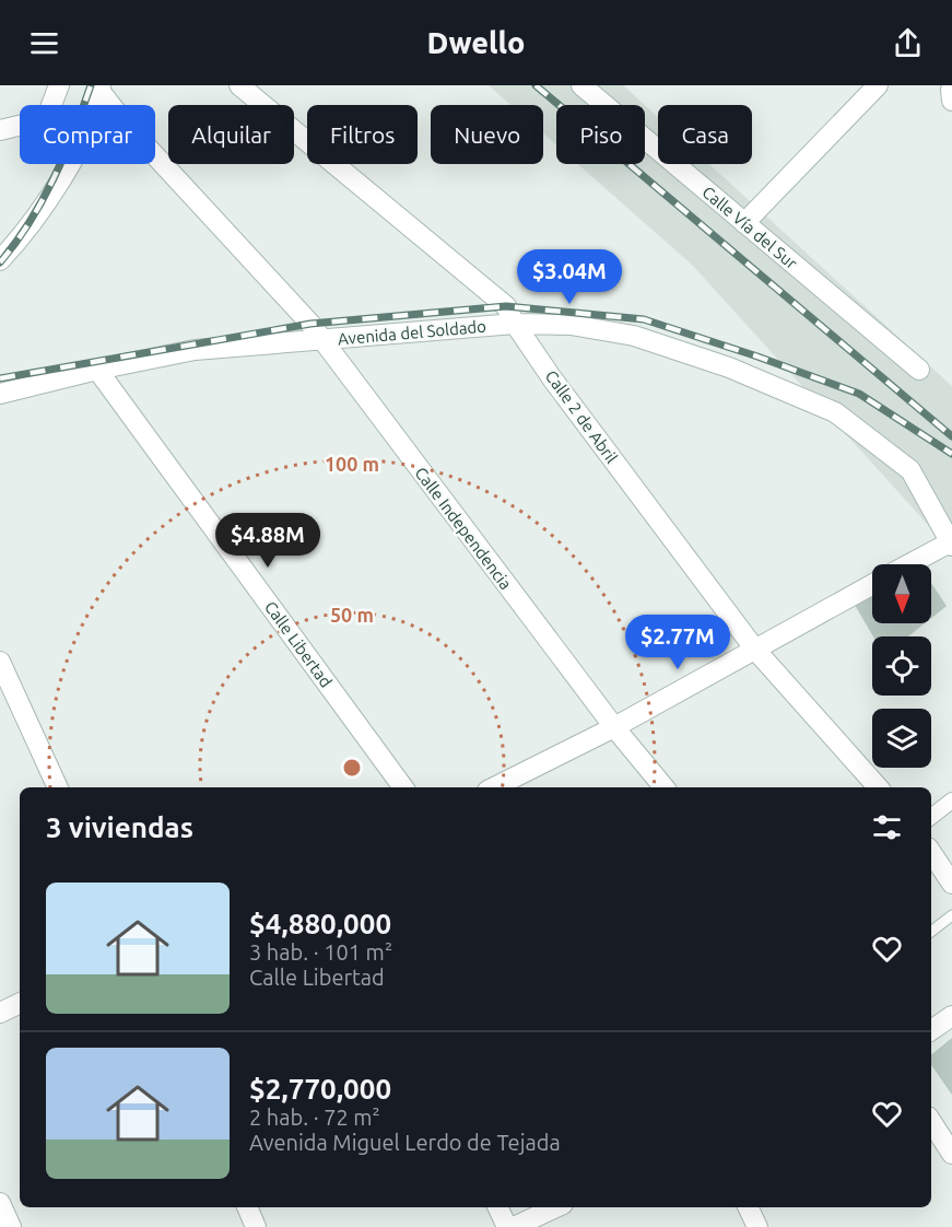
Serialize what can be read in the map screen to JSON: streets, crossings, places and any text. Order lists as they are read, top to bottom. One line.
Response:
{"streets":{"street":["Calle Vía del Sur","Avenida del Soldado","Calle 2 de Abril","Calle Independencia","Calle Libertad"]},"crossings":[["Avenida del Soldado","Calle 2 de Abril"],["Avenida del Soldado","Calle Independencia"],["Avenida del Soldado","Calle Libertad"]],"north":"bottom","page":{"header":"Dwello","chip":["Comprar","Alquilar","Filtros","Nuevo","Piso","Casa"],"price":["$3.04M","$4.88M","$2.77M"],"heading":"3 viviendas","list":[{"name":"$4,880,000","note":"3 hab. · 101 m² · Calle Libertad"},{"name":"$2,770,000","note":"2 hab. · 72 m² · Avenida Miguel Lerdo de Tejada"}]},"rings":["100 m","50 m"]}
